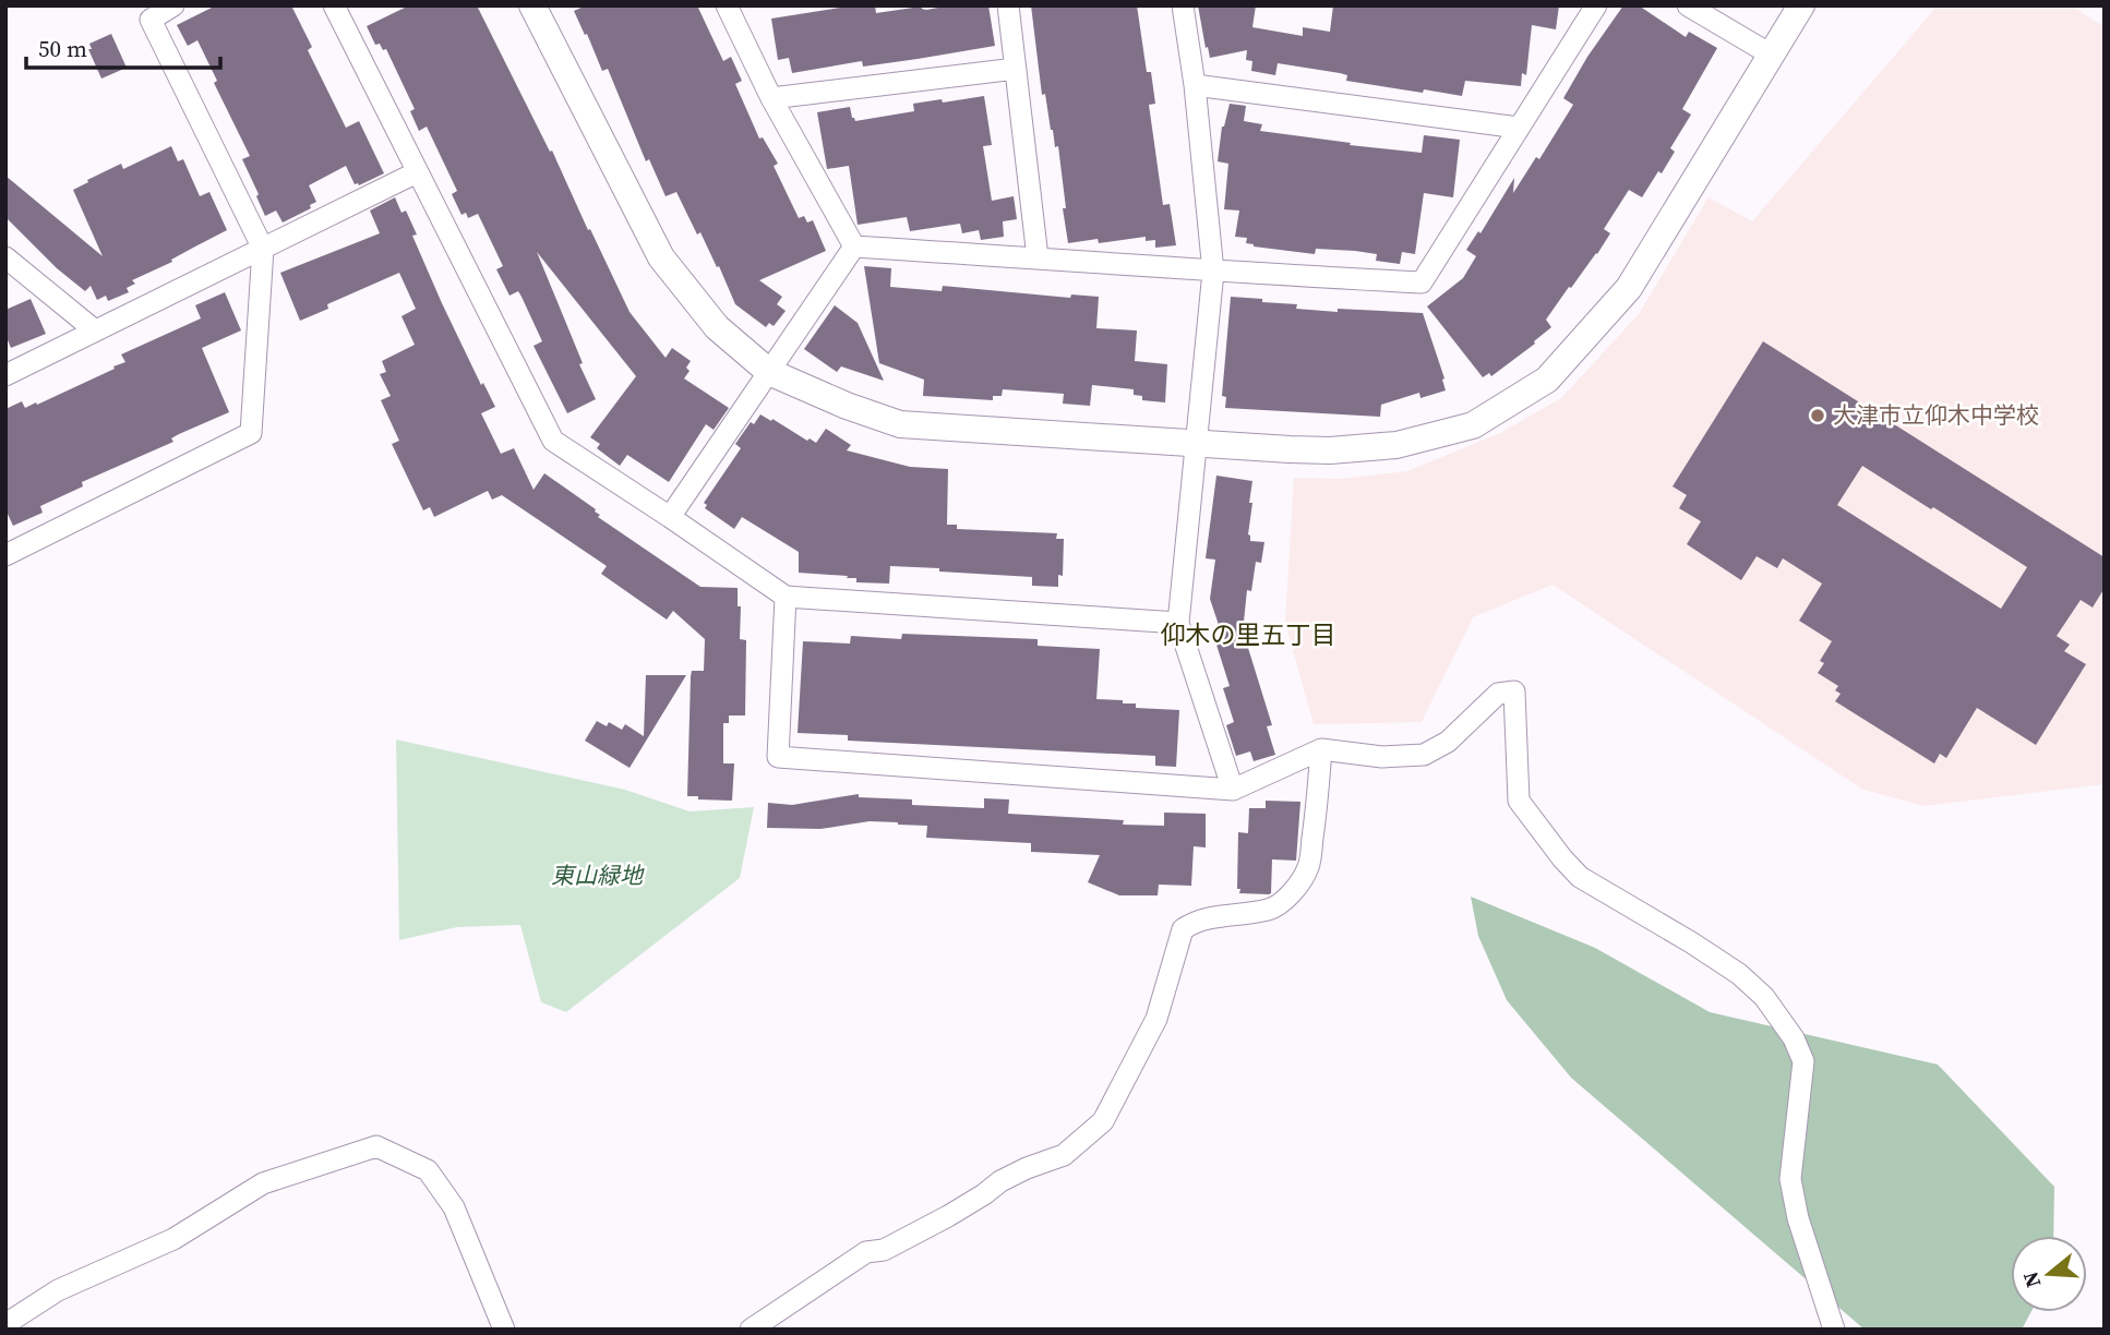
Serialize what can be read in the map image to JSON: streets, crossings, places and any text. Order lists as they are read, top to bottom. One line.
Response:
{"districts":["仰木の里五丁目"],"parks":["東山緑地"],"places":["大津市立仰木中学校"],"scale_bar":"50 m","north":"left"}
